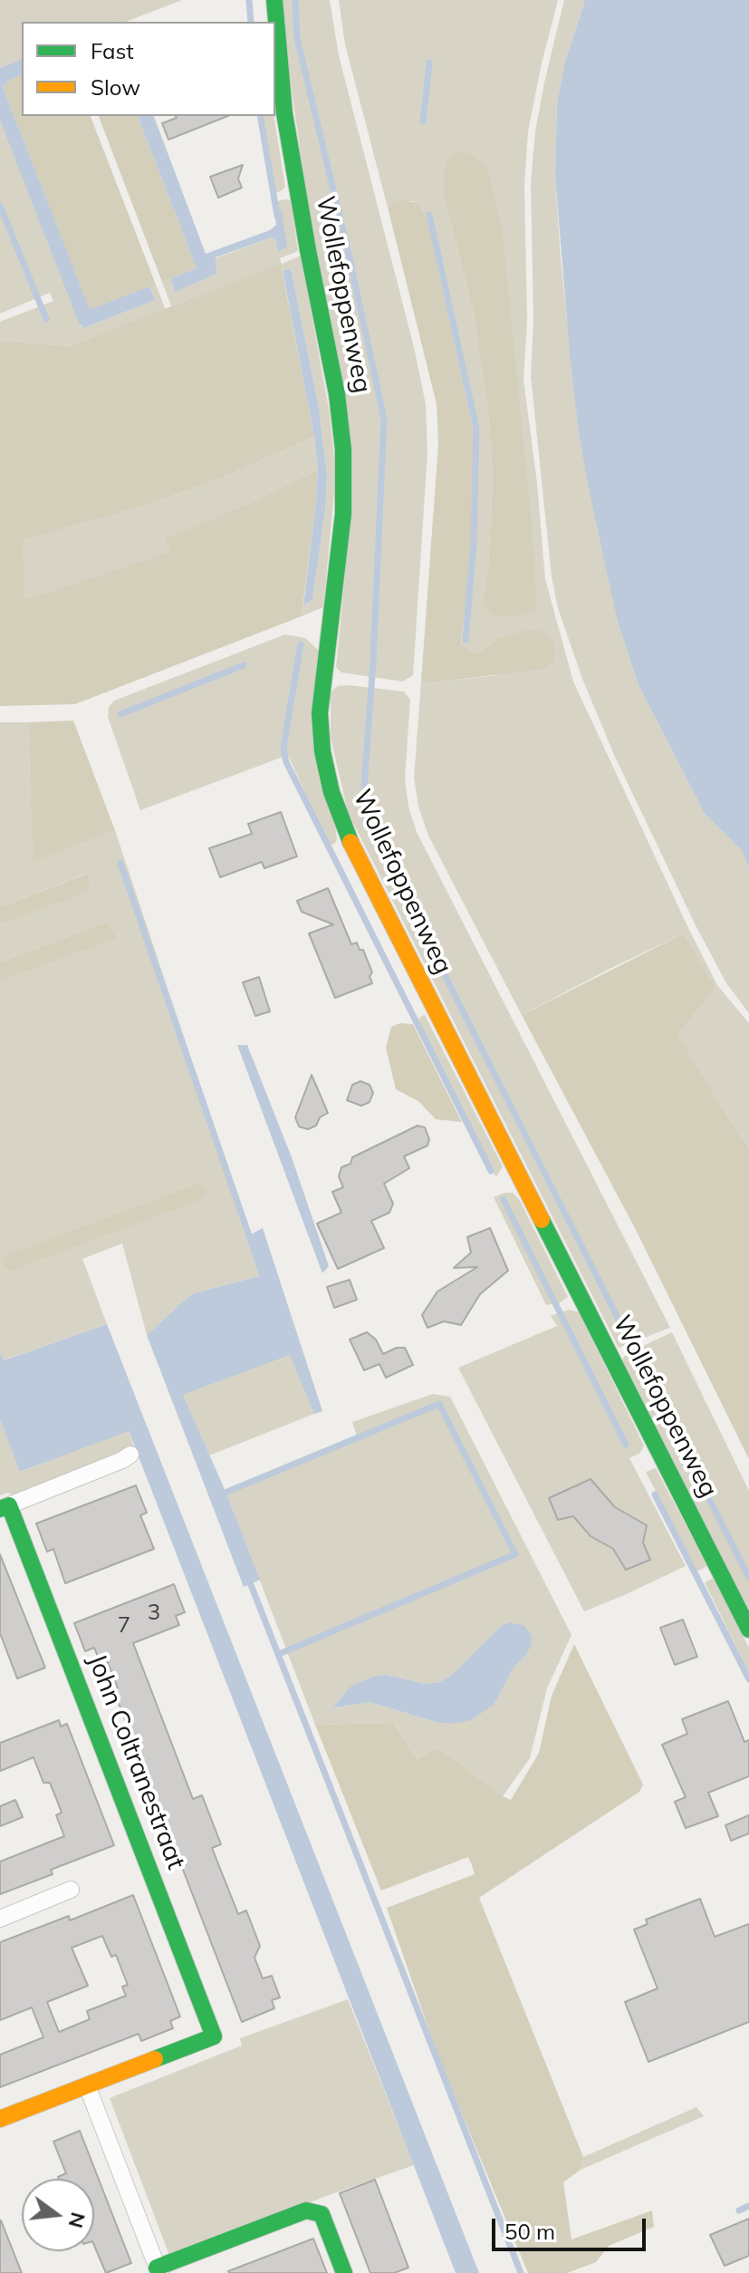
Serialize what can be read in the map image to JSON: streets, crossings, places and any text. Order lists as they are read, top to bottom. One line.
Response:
{"streets":{"street":["Wollefoppenweg","John Coltranestraat"]},"house_numbers":["3","7"],"legend":["Fast","Slow"],"scale_bar":"50 m","north":"right"}
